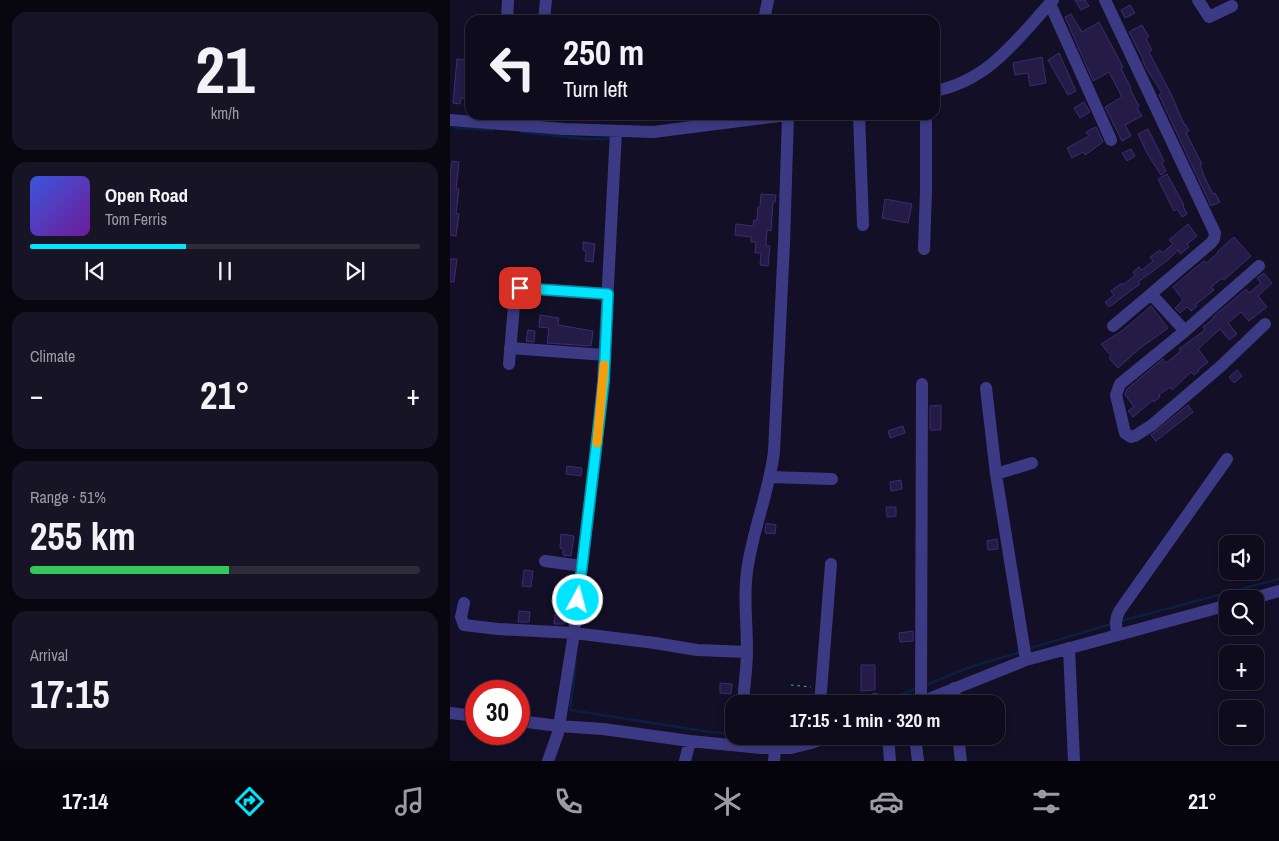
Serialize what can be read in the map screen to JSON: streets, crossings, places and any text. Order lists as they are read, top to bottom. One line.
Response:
{"page":{"tile":[["21","km/h"],"Climate",["Range · 51%","255 km"],["Arrival","17:15"]],"turn":["250 m","Turn left"],"song":["Open Road","Tom Ferris"],"heat":["−","21°","+"],"map_buttons":["+","−"],"limit":"30","trip":"17:15 · 1 min · 320 m","tabs":["17:14","21°"]}}
